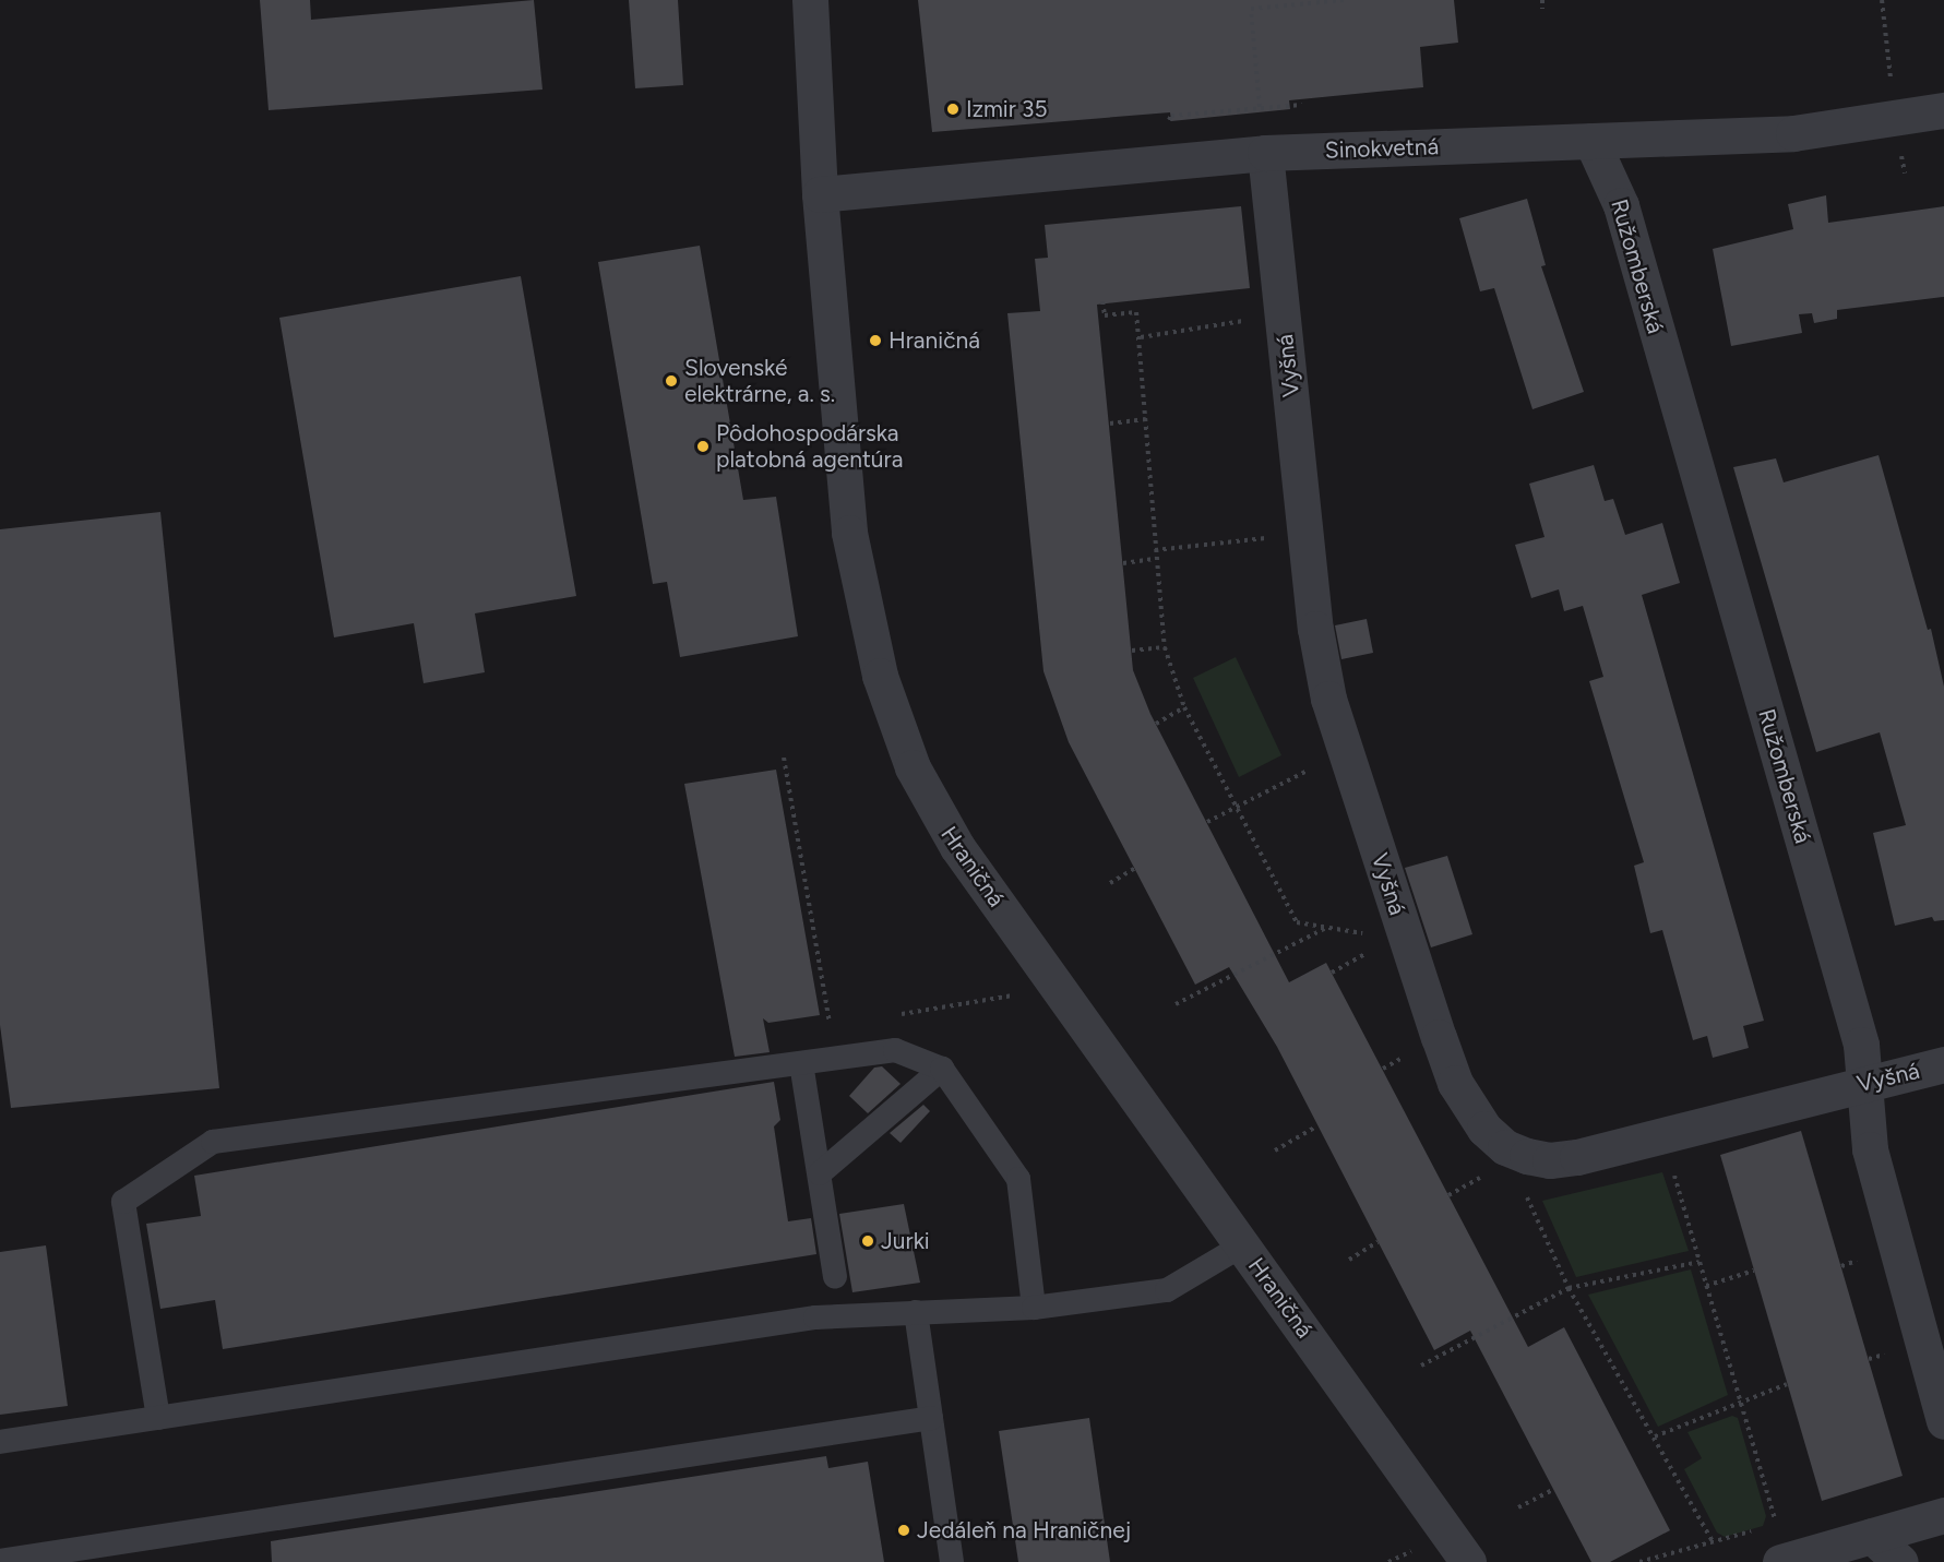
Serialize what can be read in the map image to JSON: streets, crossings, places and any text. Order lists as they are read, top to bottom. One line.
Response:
{"streets":{"street":["Sinokvetná","Ružomberská","Vyšná","Hraničná"]},"crossings":[["Sinokvetná","Ružomberská"],["Sinokvetná","Vyšná"],["Sinokvetná","Hraničná"],["Ružomberská","Vyšná"]],"places":["Izmir 35","Hraničná","Slovenské elektrárne, a. s.","Pôdohospodárska platobná agentúra","Jurki","Jedáleň na Hraničnej"]}
